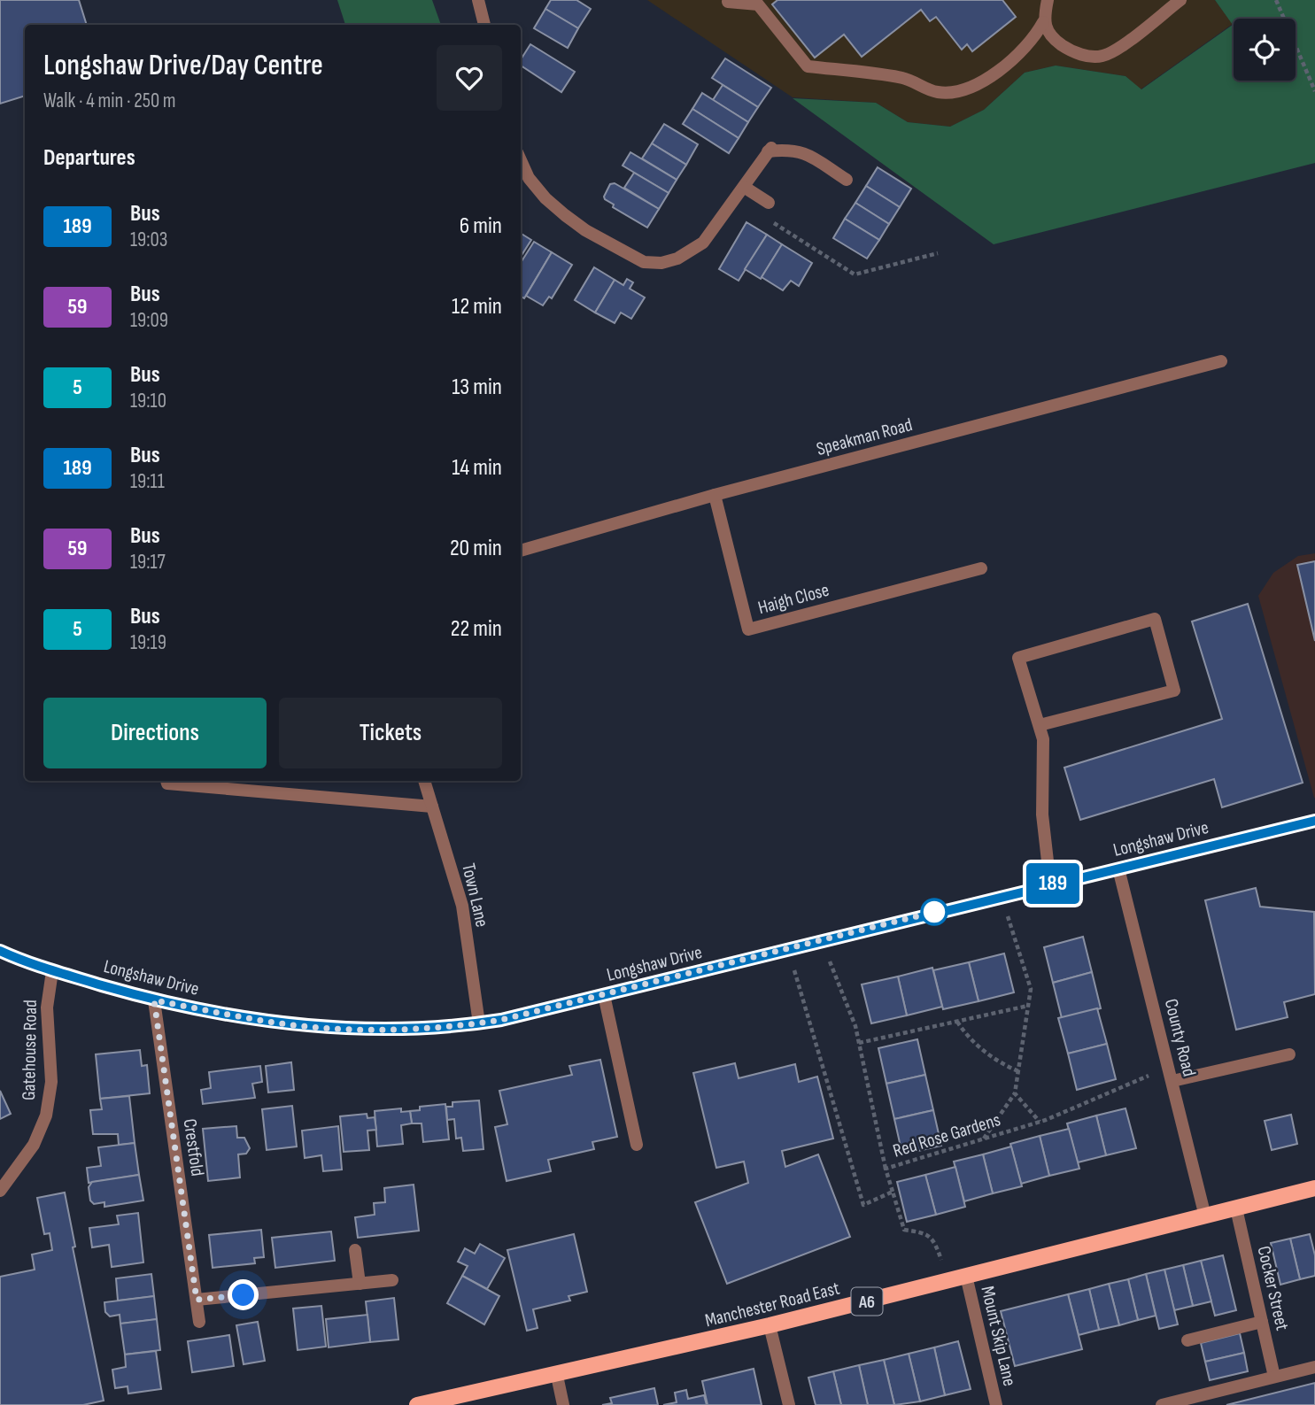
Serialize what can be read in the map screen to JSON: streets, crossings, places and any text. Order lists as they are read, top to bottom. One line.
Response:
{"streets":{"main road":["A6","Manchester Road East"],"street":["Speakman Road","Haigh Close","Longshaw Drive","Town Lane","County Road","Gatehouse Road","Crestfold","Cocker Street","Mount Skip Lane"],"path":["Red Rose Gardens"]},"crossings":[["Speakman Road","Haigh Close"],["Longshaw Drive","Town Lane"],["Longshaw Drive","County Road"],["Longshaw Drive","Gatehouse Road"],["Longshaw Drive","Red Rose Gardens"],["Longshaw Drive","Crestfold"],["County Road","Red Rose Gardens"],["County Road","Manchester Road East"],["Red Rose Gardens","Manchester Road East"],["Cocker Street","Manchester Road East"],["Manchester Road East","Mount Skip Lane"]],"lines":["bus line 189"],"page":{"on_map":"189","heading":[["Longshaw Drive/Day Centre","Walk · 4 min · 250 m"],"Departures"],"list":[{"mark":"189","name":"Bus","note":"19:03","value":"6 min"},{"mark":"59","name":"Bus","note":"19:09","value":"12 min"},{"mark":"5","name":"Bus","note":"19:10","value":"13 min"},{"mark":"189","name":"Bus","note":"19:11","value":"14 min"},{"mark":"59","name":"Bus","note":"19:17","value":"20 min"},{"mark":"5","name":"Bus","note":"19:19","value":"22 min"}],"buttons":["Directions","Tickets"]}}
